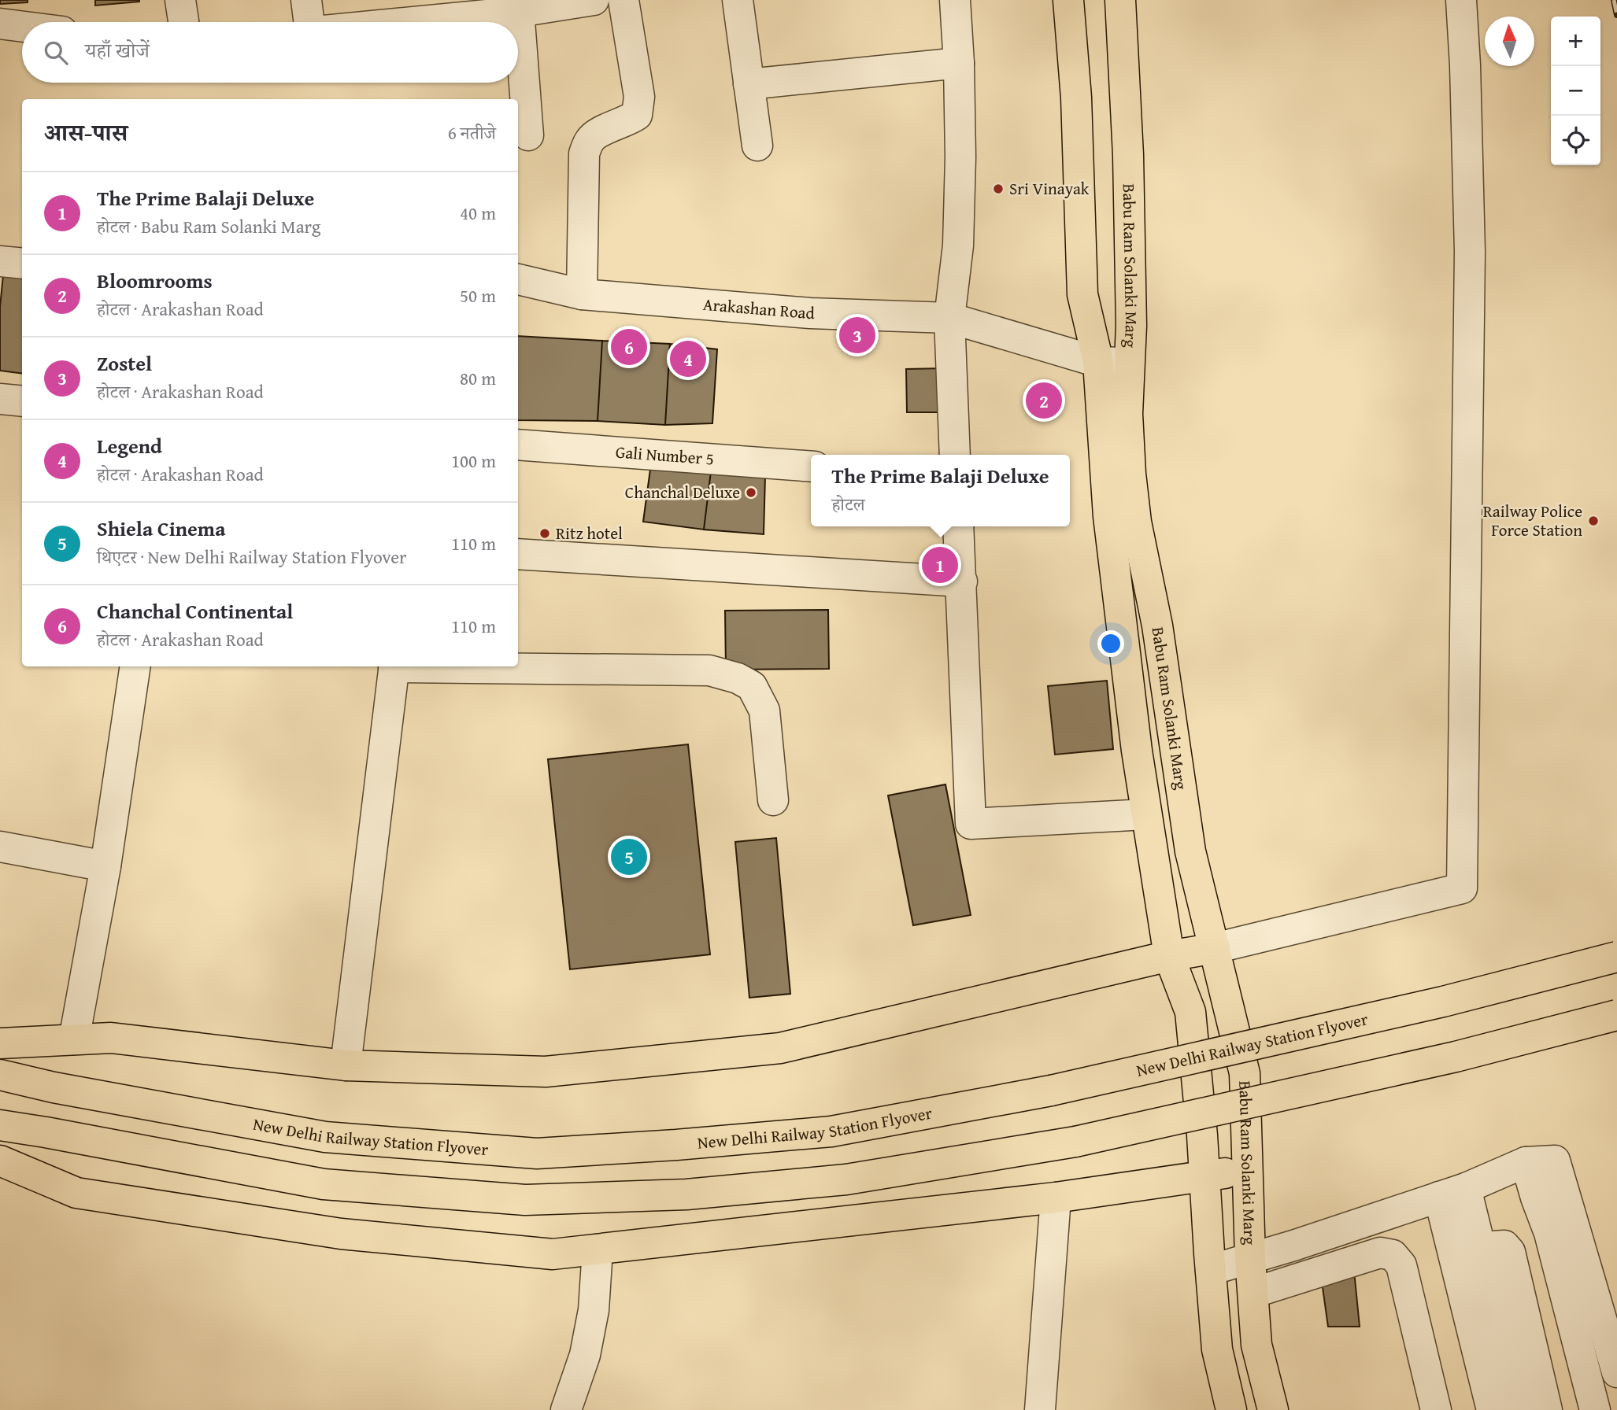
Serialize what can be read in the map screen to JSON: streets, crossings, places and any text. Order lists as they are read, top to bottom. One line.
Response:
{"streets":{"main road":["Babu Ram Solanki Marg","New Delhi Railway Station Flyover"],"street":["Arakashan Road","Gali Number 5"]},"crossings":[["Babu Ram Solanki Marg","Arakashan Road"]],"places":["Sri Vinayak","Chanchal Deluxe","Railway Police Force Station","Ritz hotel"],"north":"top","page":{"map_buttons":["+","−"],"search":"यहाँ खोजें","heading":["आस-पास","6 नतीजे"],"list":[{"mark":"1","name":"The Prime Balaji Deluxe","note":"होटल · Babu Ram Solanki Marg","value":"40 m"},{"mark":"2","name":"Bloomrooms","note":"होटल · Arakashan Road","value":"50 m"},{"mark":"3","name":"Zostel","note":"होटल · Arakashan Road","value":"80 m"},{"mark":"4","name":"Legend","note":"होटल · Arakashan Road","value":"100 m"},{"mark":"5","name":"Shiela Cinema","note":"थिएटर · New Delhi Railway Station Flyover","value":"110 m"},{"mark":"6","name":"Chanchal Continental","note":"होटल · Arakashan Road","value":"110 m"}],"pins":["3","6","4","2","1","5"],"popup":["The Prime Balaji Deluxe","होटल"]}}
